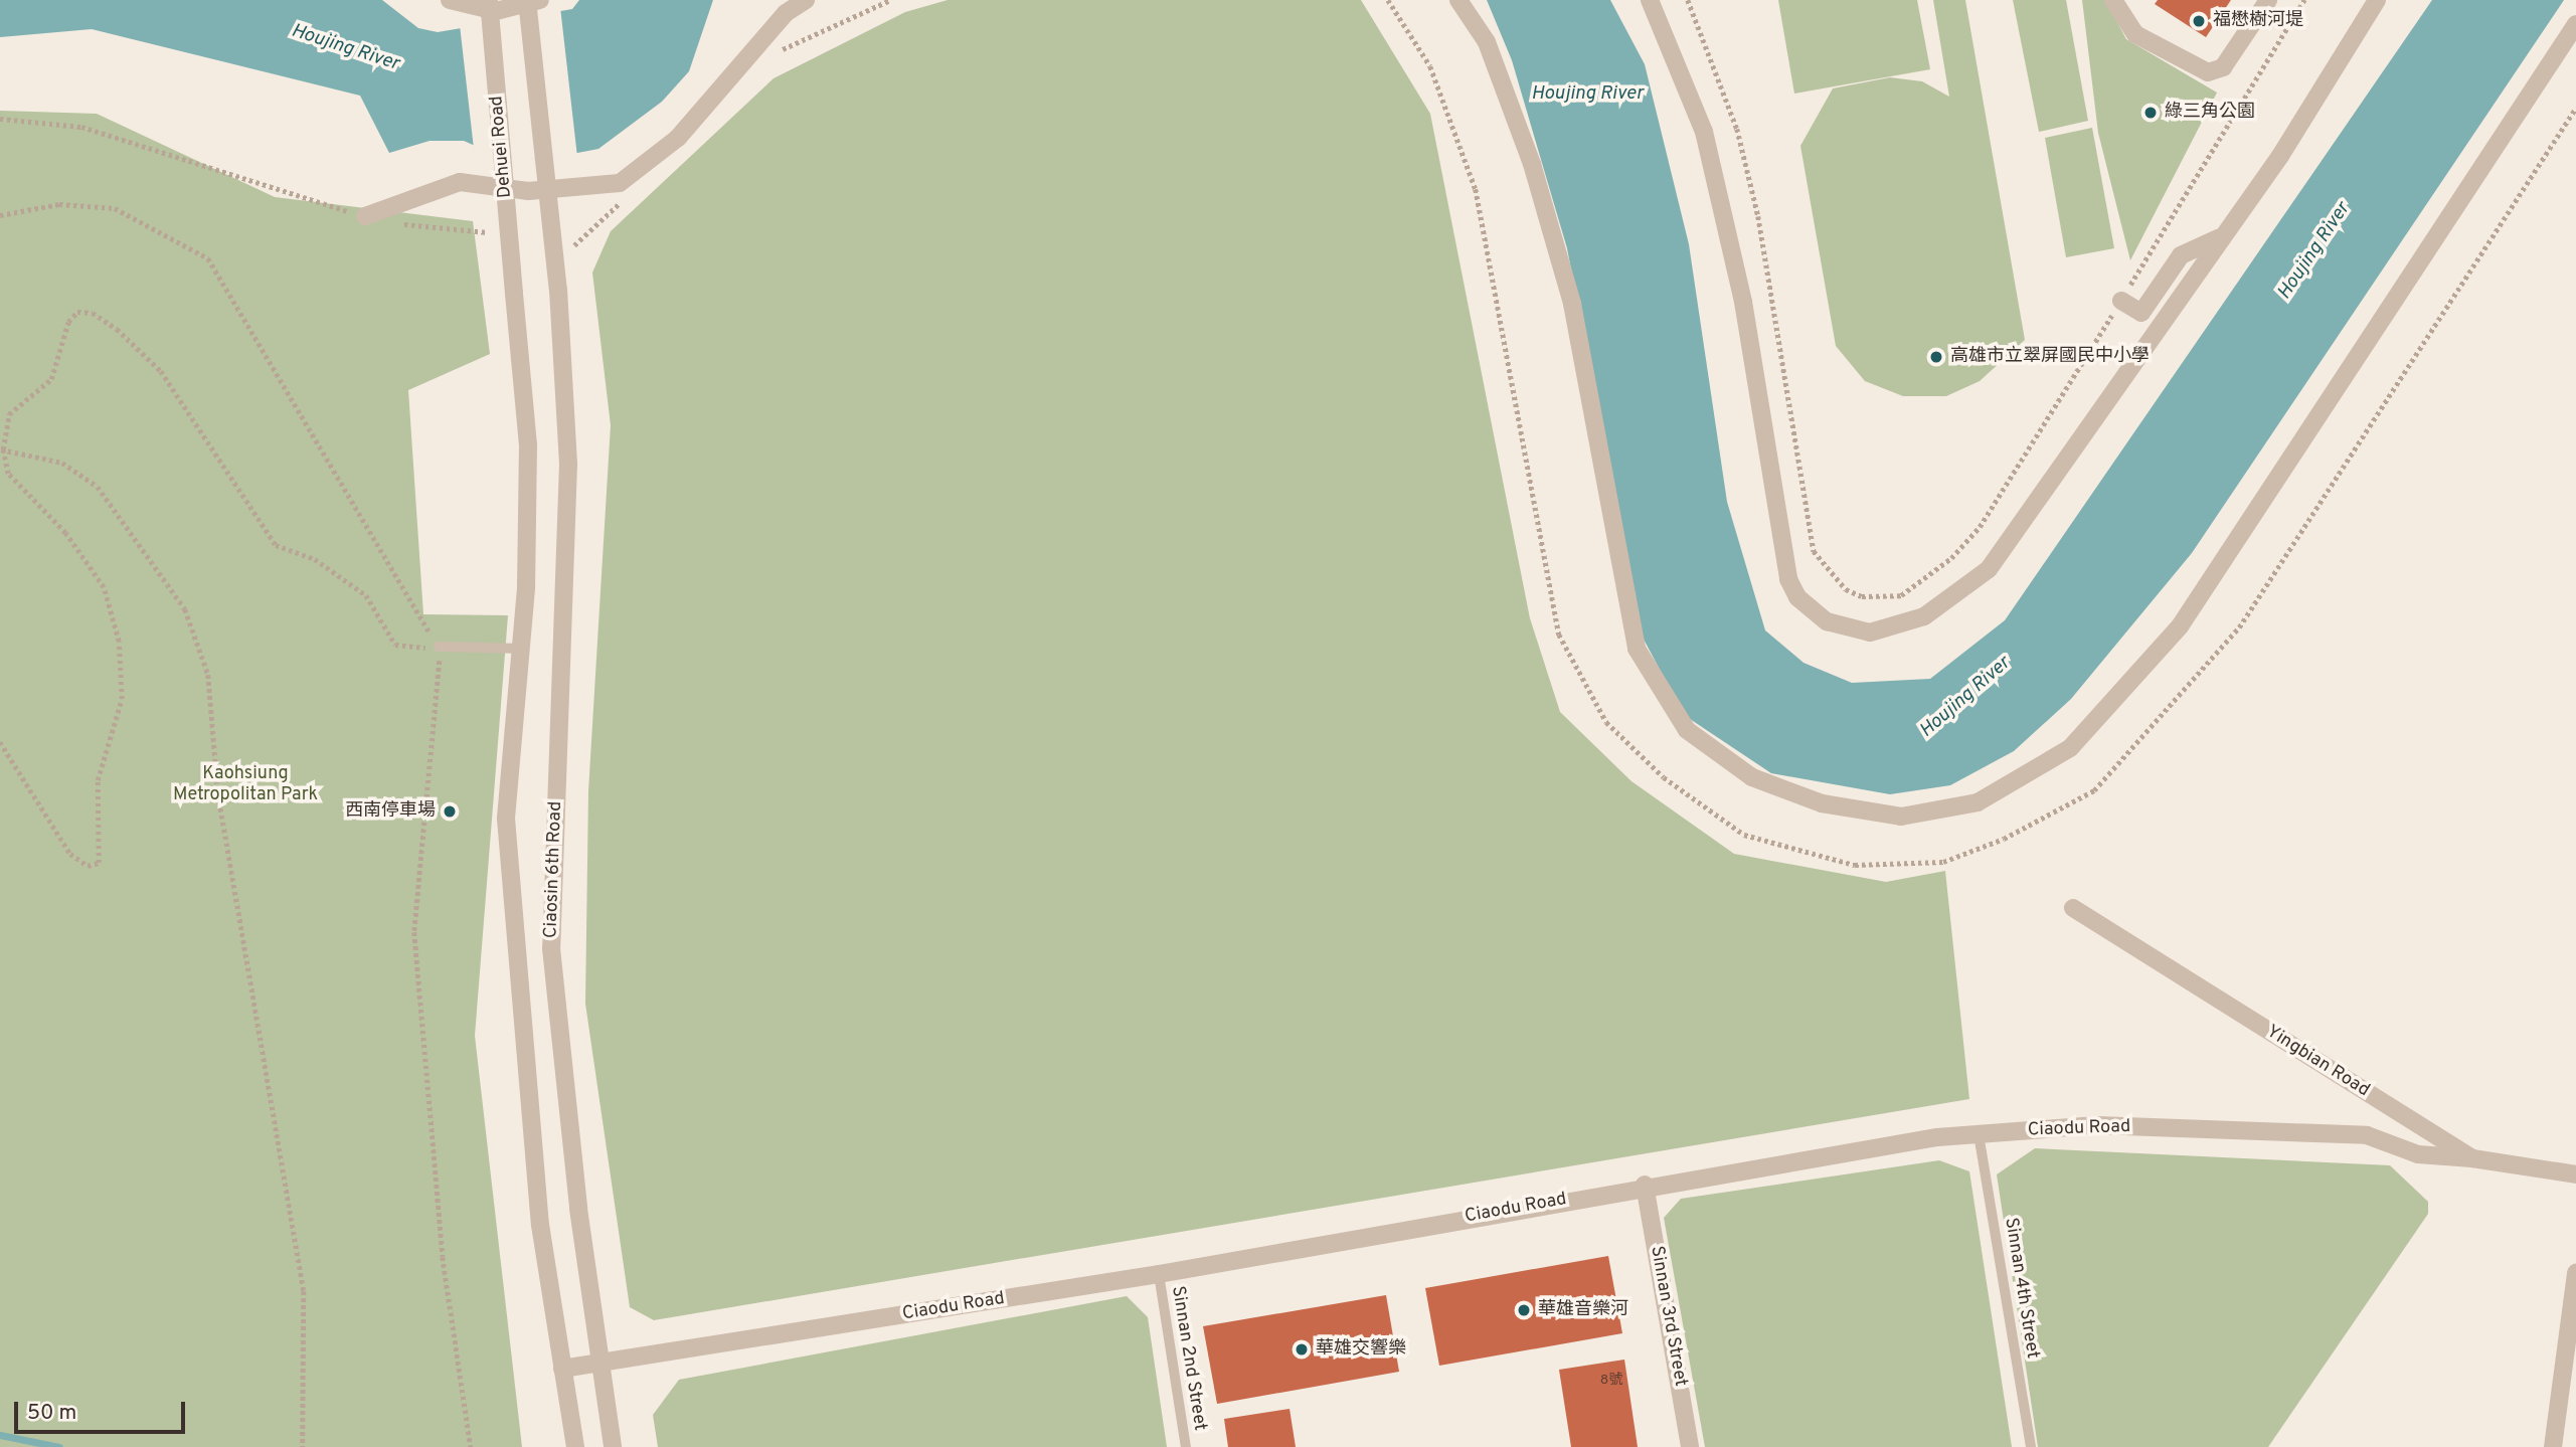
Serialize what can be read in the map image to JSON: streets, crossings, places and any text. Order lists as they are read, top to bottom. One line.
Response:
{"streets":{"street":["Dehuei Road","Ciaosin 6th Road","Yingbian Road","Ciaodu Road","Sinnan 3rd Street"],"lane":["Sinnan 4th Street","Sinnan 2nd Street"]},"crossings":[["Ciaosin 6th Road","Ciaodu Road"],["Yingbian Road","Ciaodu Road"],["Ciaodu Road","Sinnan 4th Street"],["Ciaodu Road","Sinnan 3rd Street"],["Ciaodu Road","Sinnan 2nd Street"]],"water":["Houjing River"],"parks":["Kaohsiung Metropolitan Park"],"places":["福懋樹河堤","綠三角公園","高雄市立翠屏國民中小學","西南停車場","華雄音樂河","華雄交響樂"],"house_numbers":["8號"],"scale_bar":"50 m"}
